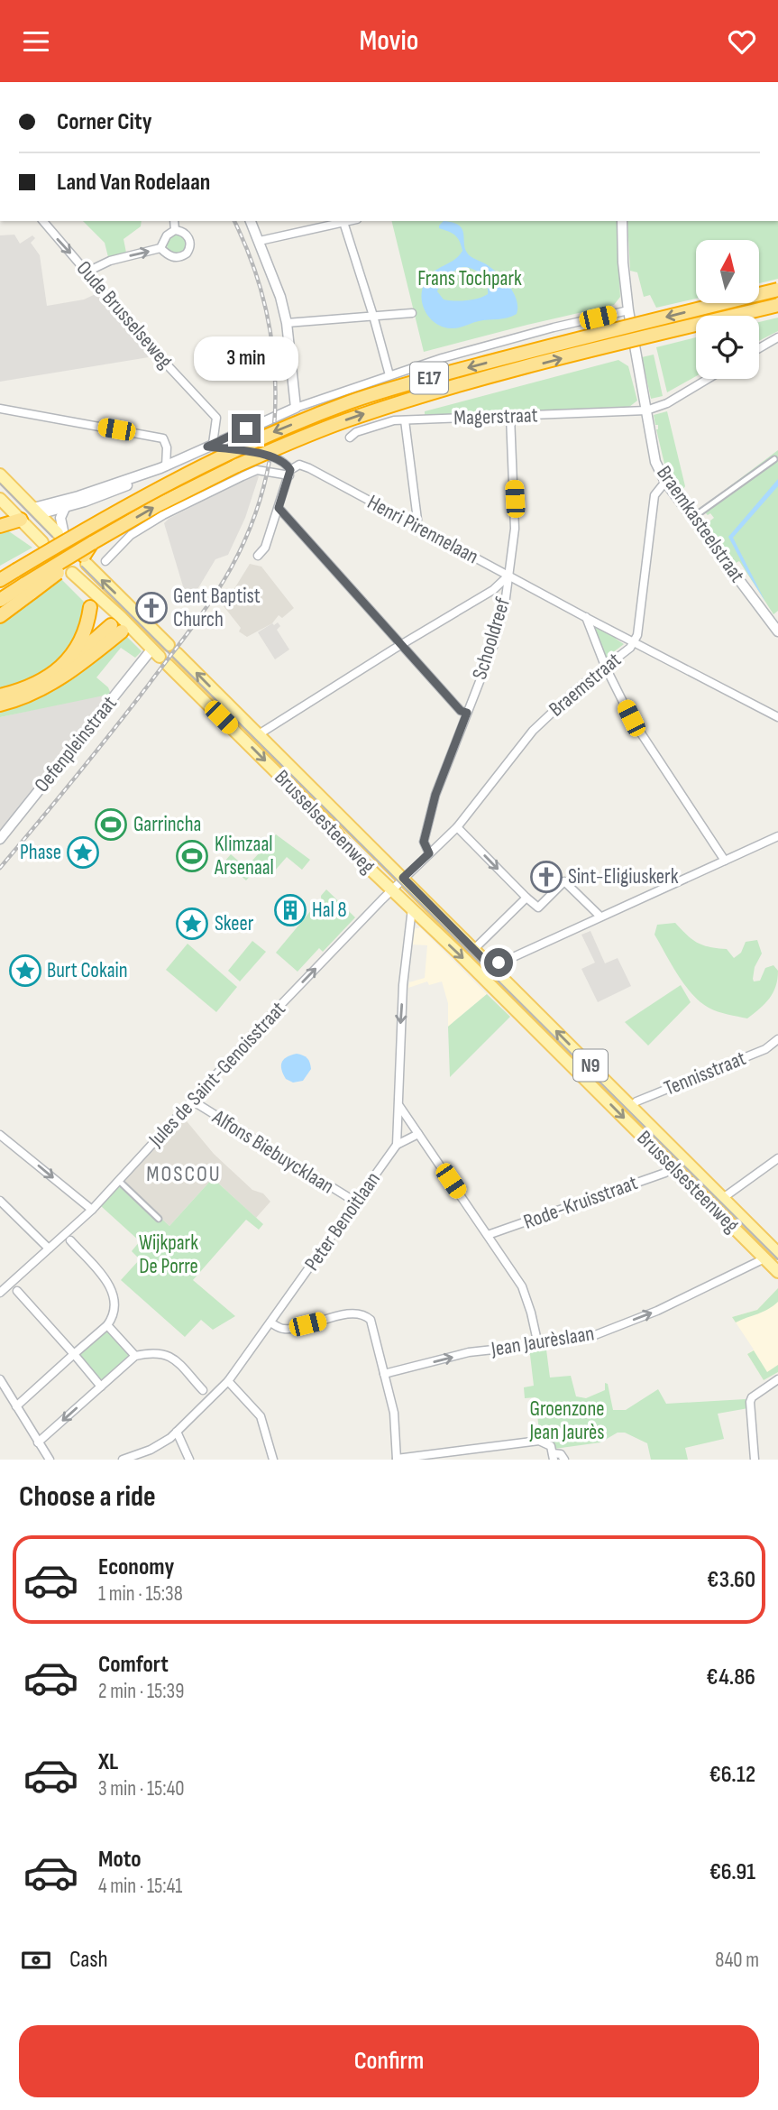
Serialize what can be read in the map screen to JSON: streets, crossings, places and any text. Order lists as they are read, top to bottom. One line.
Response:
{"streets":{"highway":["E17"],"main road":["Brusselsesteenweg","N9"],"street":["Oude Brusselseweg","Magerstraat","Braemkasteelstraat","Henri Pirennelaan","Schooldreef","Braemstraat","Oefenpleinstraat","Tennisstraat","Jules de Saint-Genoisstraat","Alfons Biebuycklaan","Rode-Kruisstraat","Peter Benoitlaan","Jean Jaurèslaan"]},"crossings":[["Oude Brusselseweg","Henri Pirennelaan"],["Magerstraat","Braemkasteelstraat"],["Magerstraat","Schooldreef"],["Braemkasteelstraat","Braemstraat"],["Henri Pirennelaan","Schooldreef"],["Henri Pirennelaan","Braemstraat"],["Schooldreef","Braemstraat"],["Oefenpleinstraat","Brusselsesteenweg"],["Brusselsesteenweg","Tennisstraat"],["Brusselsesteenweg","Jules de Saint-Genoisstraat"],["Brusselsesteenweg","Rode-Kruisstraat"],["Brusselsesteenweg","Jean Jaurèslaan"],["Jules de Saint-Genoisstraat","Alfons Biebuycklaan"],["Alfons Biebuycklaan","Peter Benoitlaan"]],"one_way":["Jules de Saint-Genoisstraat","Jean Jaurèslaan"],"districts":["MOSCOU"],"parks":["Frans Tochpark","Wijkpark De Porre","Groenzone Jean Jaurès"],"places":{"church":["Gent Baptist Church","Sint-Eligiuskerk"],"sports":["Garrincha","Klimzaal Arsenaal"],"place":["Phase","Skeer","Burt Cokain"],"building":["Hal 8"]},"north":"top","page":{"header":"Movio","banner":["Corner City","Land Van Rodelaan"],"bubble":"3 min","heading":"Choose a ride","list":[{"name":"Economy","note":"1 min · 15:38","value":"€3.60"},{"name":"Comfort","note":"2 min · 15:39","value":"€4.86"},{"name":"XL","note":"3 min · 15:40","value":"€6.12"},{"name":"Moto","note":"4 min · 15:41","value":"€6.91"}],"pay":["Cash","840 m"],"buttons":"Confirm"}}
